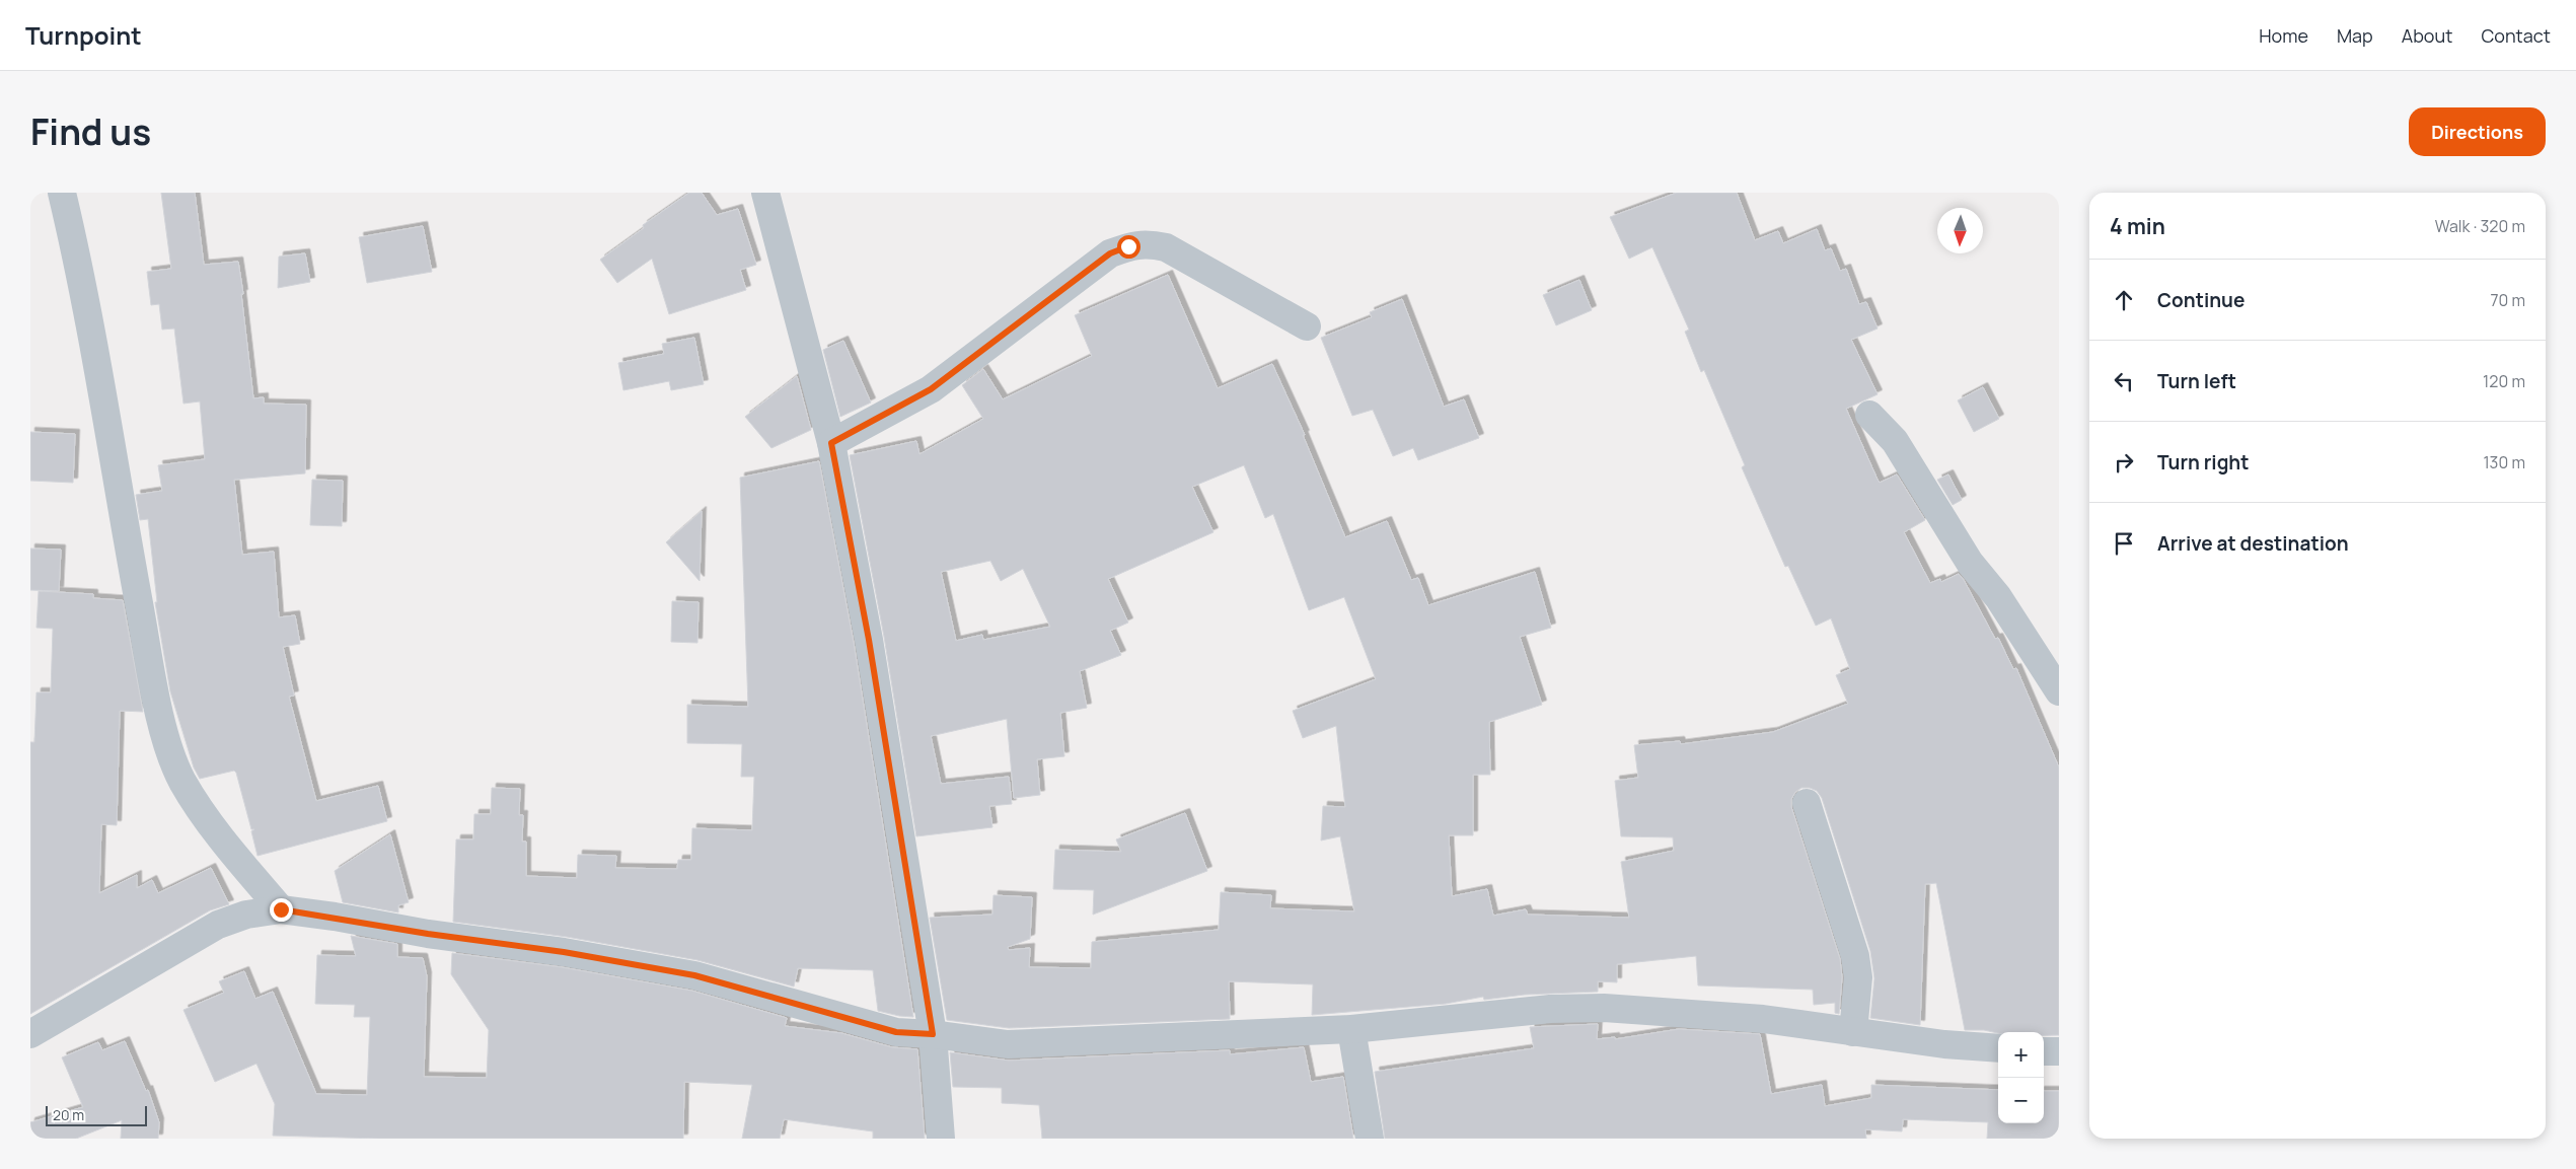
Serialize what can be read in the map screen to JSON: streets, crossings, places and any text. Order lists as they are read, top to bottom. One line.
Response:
{"scale_bar":"20 m","north":"bottom","page":{"header":"Turnpoint","nav":["Home","Map","About","Contact"],"title":"Find us","buttons":"Directions","heading":["4 min","Walk · 320 m"],"list":[["Continue","70 m"],["Turn left","120 m"],["Turn right","130 m"],"Arrive at destination"],"map_buttons":["+","−"],"scale":"20 m"}}
